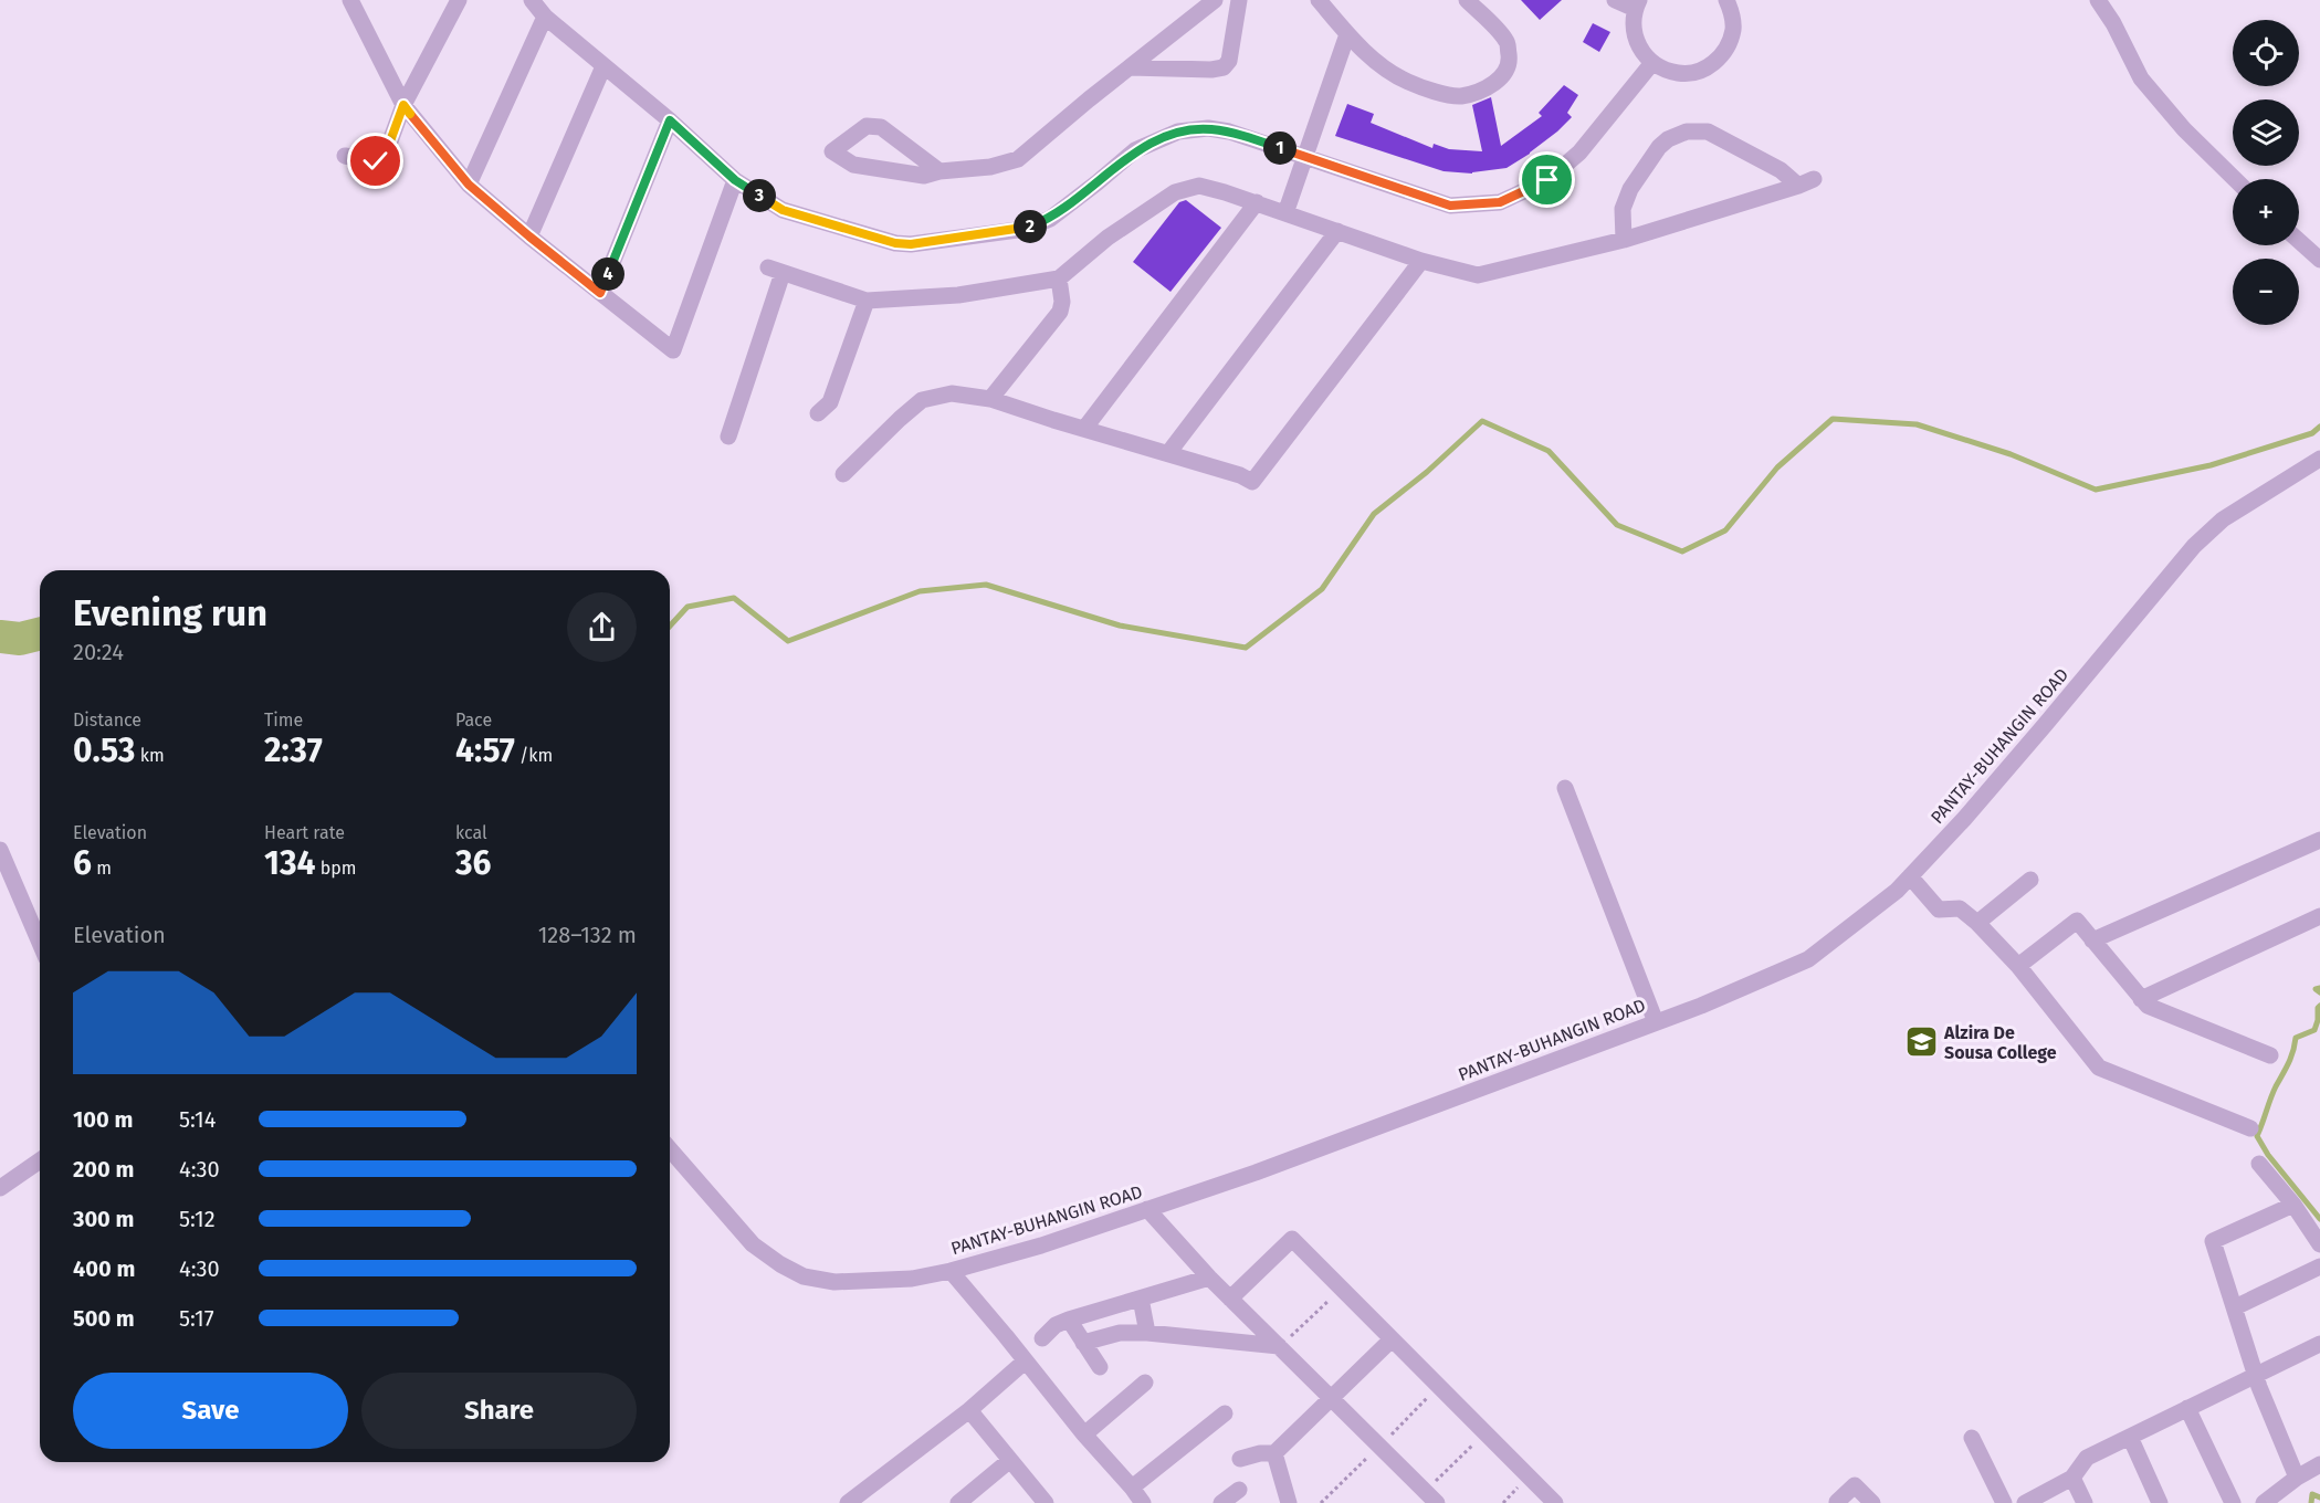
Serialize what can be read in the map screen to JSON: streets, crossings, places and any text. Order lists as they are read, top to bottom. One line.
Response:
{"streets":{"street":["PANTAY-BUHANGIN ROAD"]},"places":{"school or university":["Alzira De Sousa College"]},"page":{"map_buttons":["+","−"],"pins":["1","3","2","4"],"heading":["Evening run","20:24"],"stats":[["Distance","0.53 km"],["Time","2:37"],["Pace","4:57 /km"],["Elevation","6 m"],["Heart rate","134 bpm"],["kcal","36"]],"chart":["Elevation","128–132 m"],"list":[{"name":"100 m","note":"5:14"},{"name":"200 m","note":"4:30"},{"name":"300 m","note":"5:12"},{"name":"400 m","note":"4:30"},{"name":"500 m","note":"5:17"}],"buttons":["Save","Share"]}}
